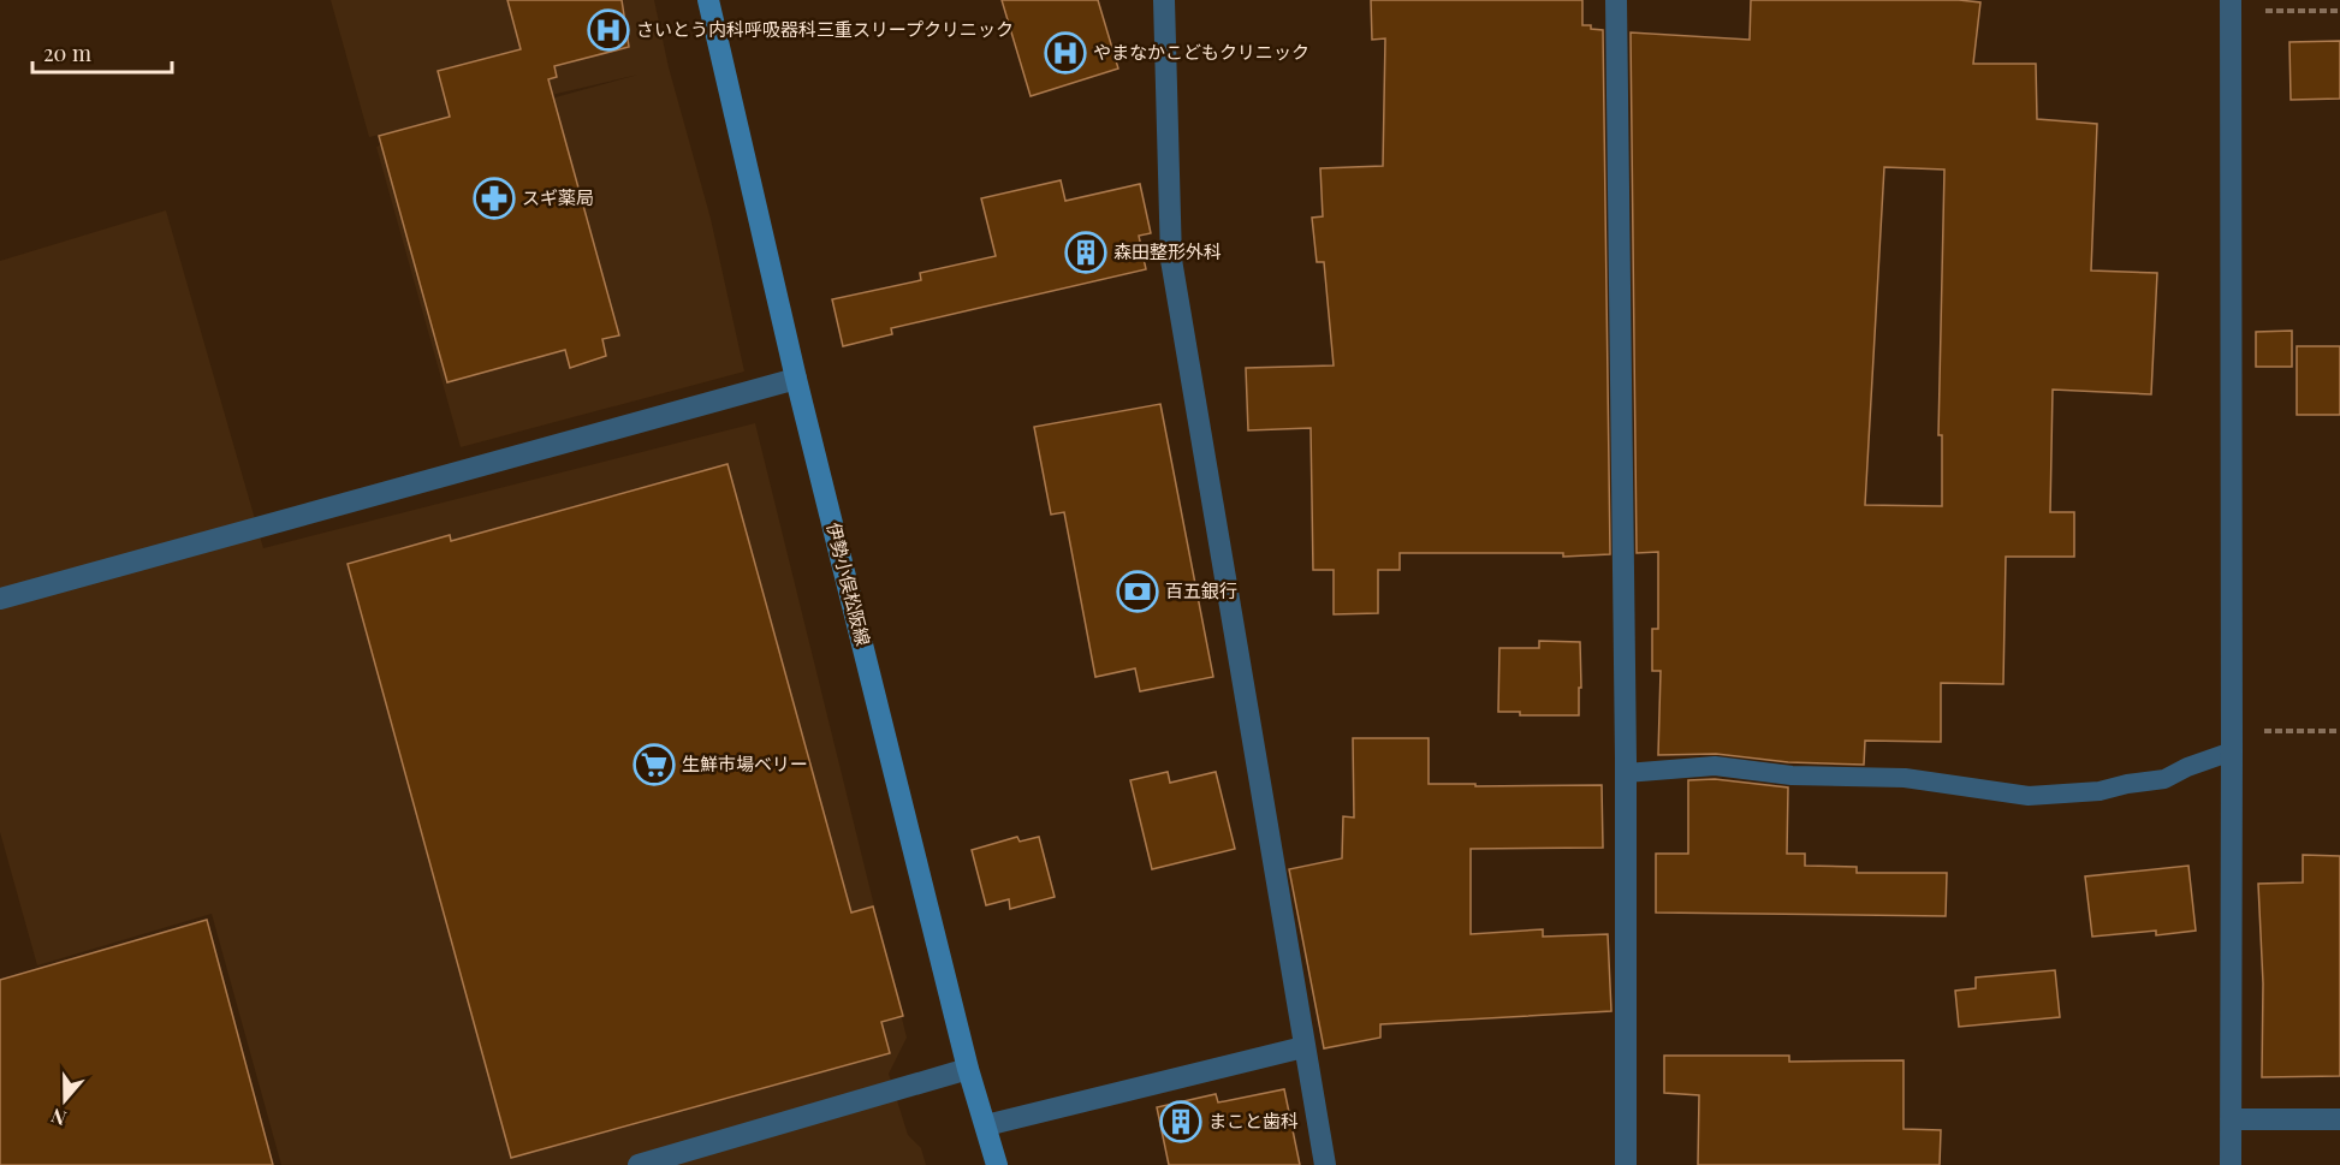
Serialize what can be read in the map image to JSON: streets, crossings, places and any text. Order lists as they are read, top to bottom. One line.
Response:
{"streets":{"main road":["伊勢小俣松阪線"]},"places":{"hospital":["さいとう内科呼吸器科三重スリープクリニック","やまなかこどもクリニック"],"pharmacy":["スギ薬局"],"building":["森田整形外科","まこと歯科"],"bank":["百五銀行"],"supermarket":["生鮮市場ベリー"]},"scale_bar":"20 m","north":"bottom"}
